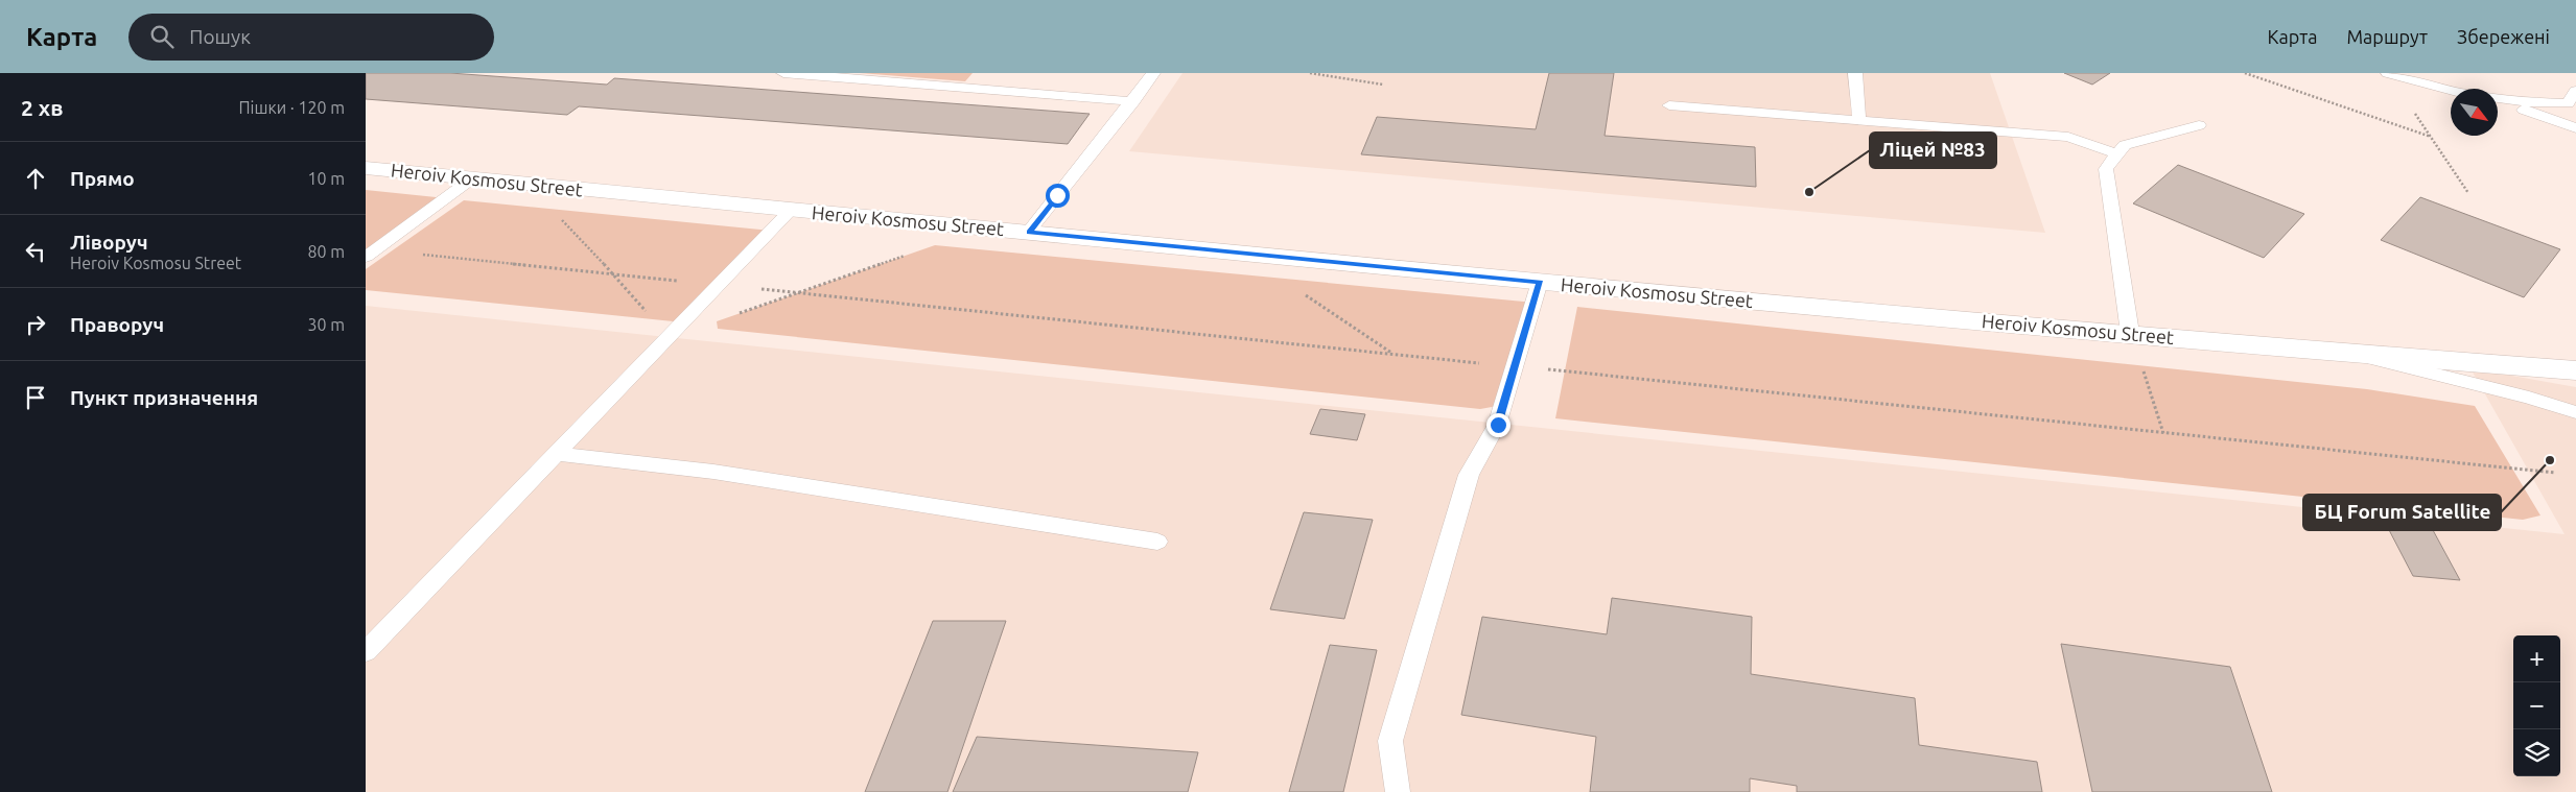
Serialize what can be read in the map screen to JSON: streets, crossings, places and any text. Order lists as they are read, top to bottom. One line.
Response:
{"streets":{"main road":["Heroiv Kosmosu Street"]},"places":["Ліцей №83","БЦ Forum Satellite"],"north":"bottom right","page":{"header":"Карта","search":"Пошук","nav":["Карта","Маршрут","Збережені"],"heading":["2 хв","Пішки · 120 m"],"list":[["Прямо","10 m"],["Ліворуч","Heroiv Kosmosu Street","80 m"],["Праворуч","30 m"],"Пункт призначення"],"map_buttons":["+","−"]}}
